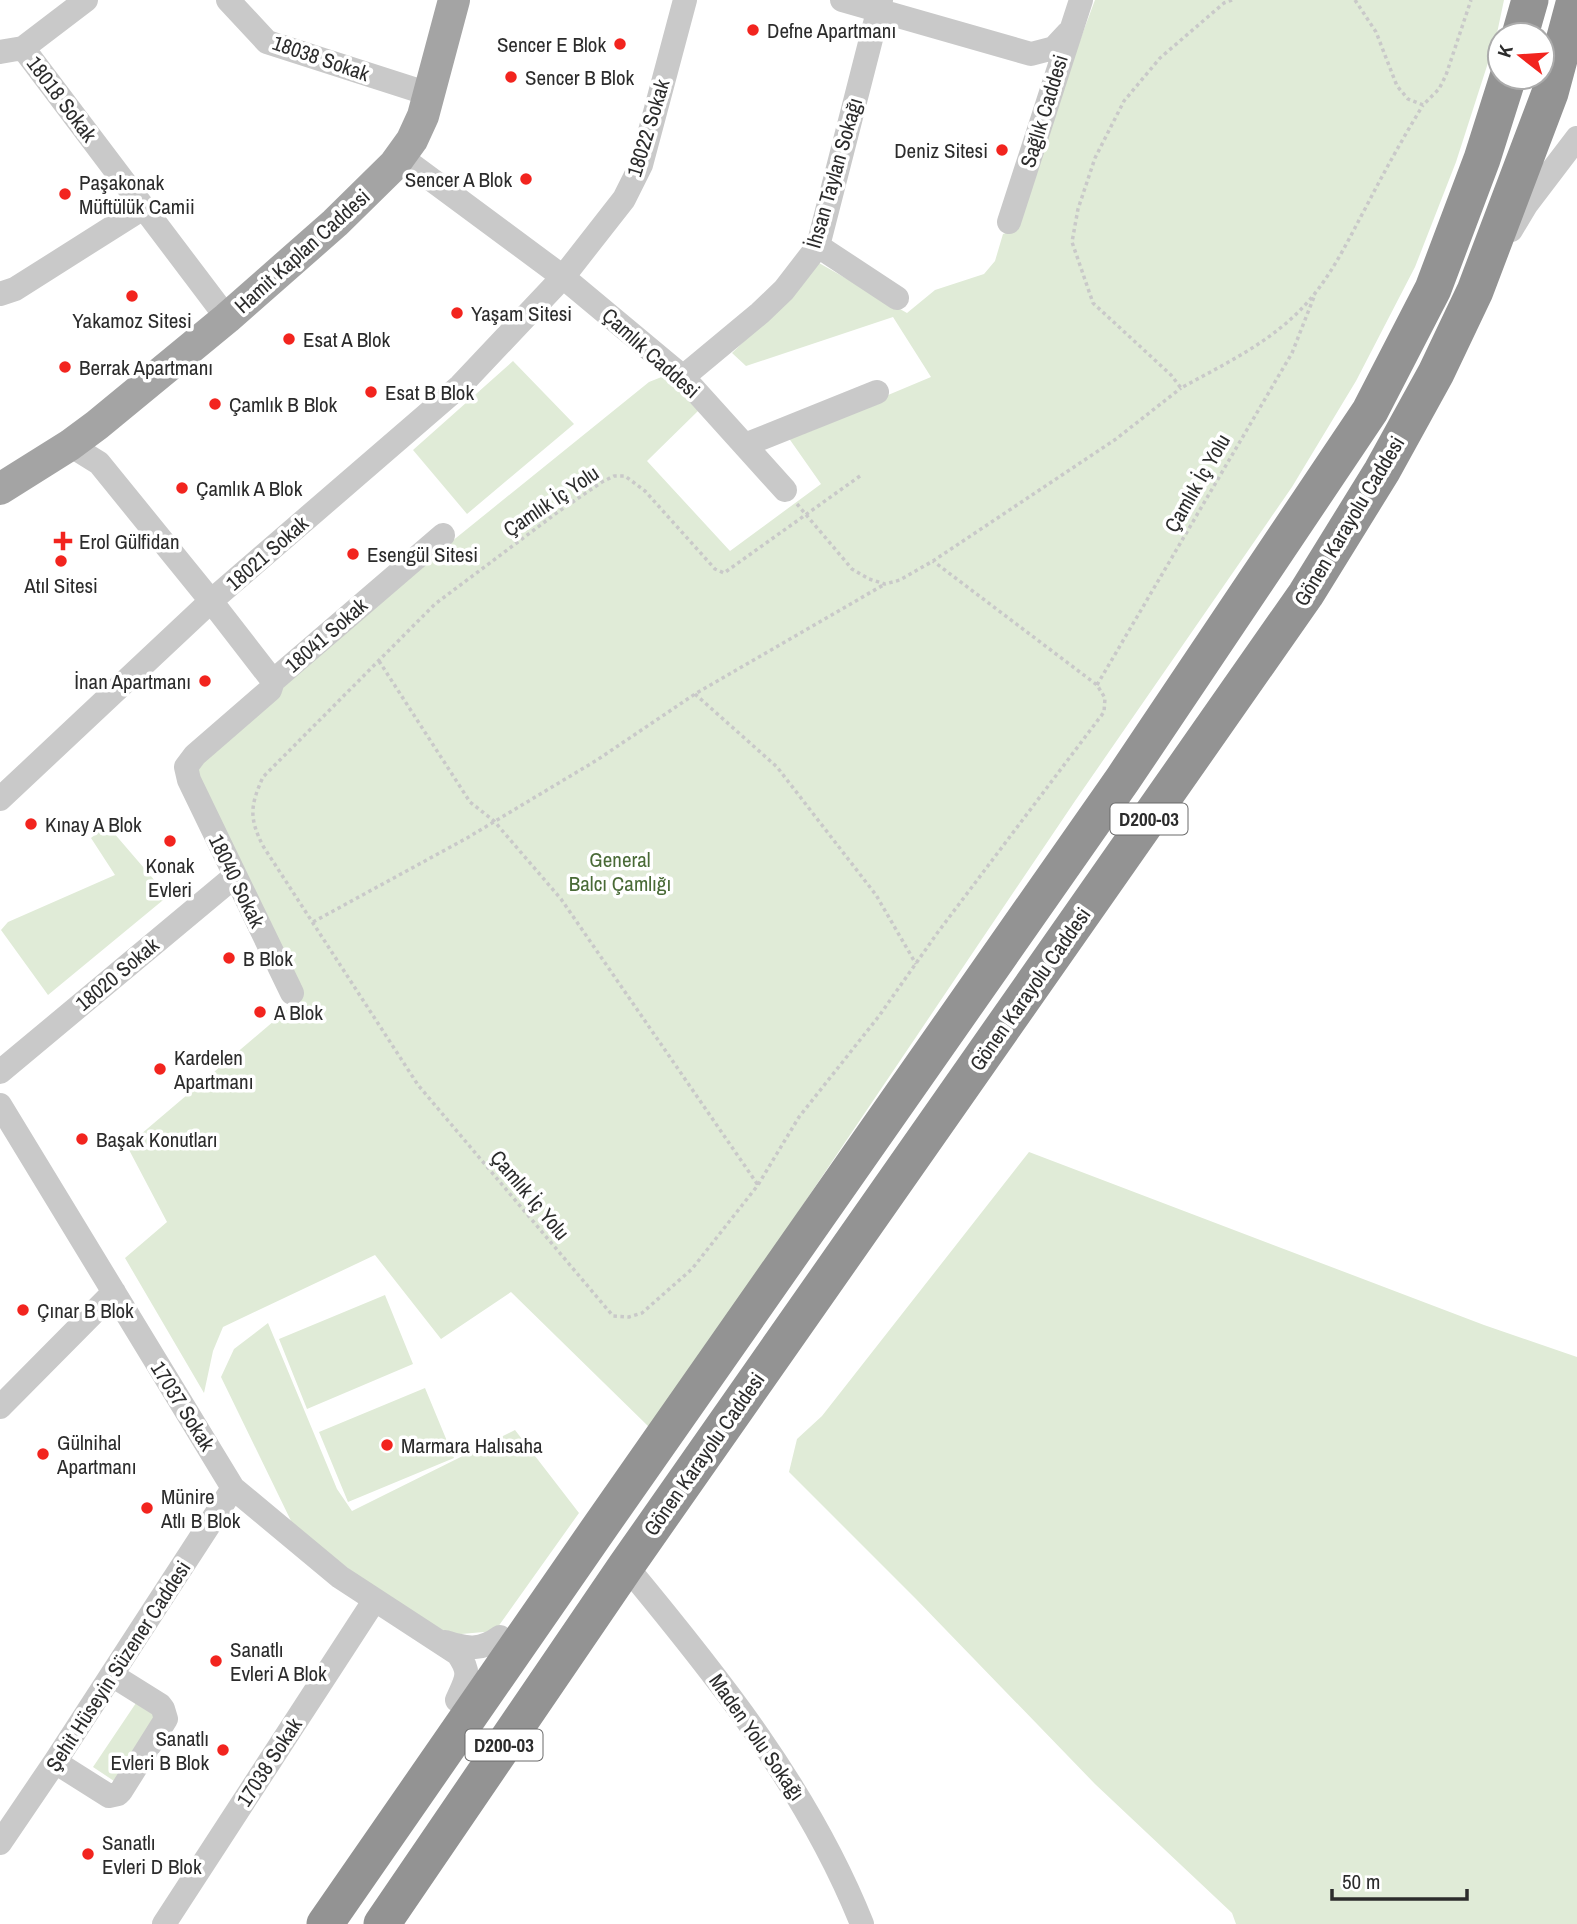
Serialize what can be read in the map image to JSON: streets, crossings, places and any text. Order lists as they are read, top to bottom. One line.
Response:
{"streets":{"highway":["Gönen Karayolu Caddesi","D200-03"],"main road":["Hamit Kaplan Caddesi"],"street":["18038 Sokak","18018 Sokak","Sağlık Caddesi","18022 Sokak","İhsan Taylan Sokağı","Çamlık Caddesi","18021 Sokak","18041 Sokak","18040 Sokak","18020 Sokak","17037 Sokak","Şehit Hüseyin Süzener Caddesi","Maden Yolu Sokağı","17038 Sokak"],"path":["Çamlık İç Yolu"]},"crossings":[["18038 Sokak","Hamit Kaplan Caddesi"],["18018 Sokak","Hamit Kaplan Caddesi"],["18022 Sokak","Çamlık Caddesi"],["18022 Sokak","18021 Sokak"],["İhsan Taylan Sokağı","Çamlık Caddesi"],["Hamit Kaplan Caddesi","Çamlık Caddesi"],["Çamlık Caddesi","18021 Sokak"],["Gönen Karayolu Caddesi","Maden Yolu Sokağı"],["18041 Sokak","18040 Sokak"],["18040 Sokak","18020 Sokak"],["17037 Sokak","Şehit Hüseyin Süzener Caddesi"],["17037 Sokak","17038 Sokak"]],"parks":["General Balcı Çamlığı"],"places":{"other":["Defne Apartmanı","Sencer E Blok","Sencer B Blok","Deniz Sitesi","Sencer A Blok","Paşakonak Müftülük Camii","Yakamoz Sitesi","Yaşam Sitesi","Esat A Blok","Berrak Apartmanı","Esat B Blok","Çamlık B Blok","Çamlık A Blok","Esengül Sitesi","Atıl Sitesi","İnan Apartmanı","Kınay A Blok","Konak Evleri","B Blok","A Blok","Kardelen Apartmanı","Başak Konutları","Çınar B Blok","Marmara Halısaha","Gülnihal Apartmanı","Münire Atlı B Blok","Sanatlı Evleri A Blok","Sanatlı Evleri B Blok","Sanatlı Evleri D Blok"],"health":["Erol Gülfidan"]},"scale_bar":"50 m","north":"left"}
